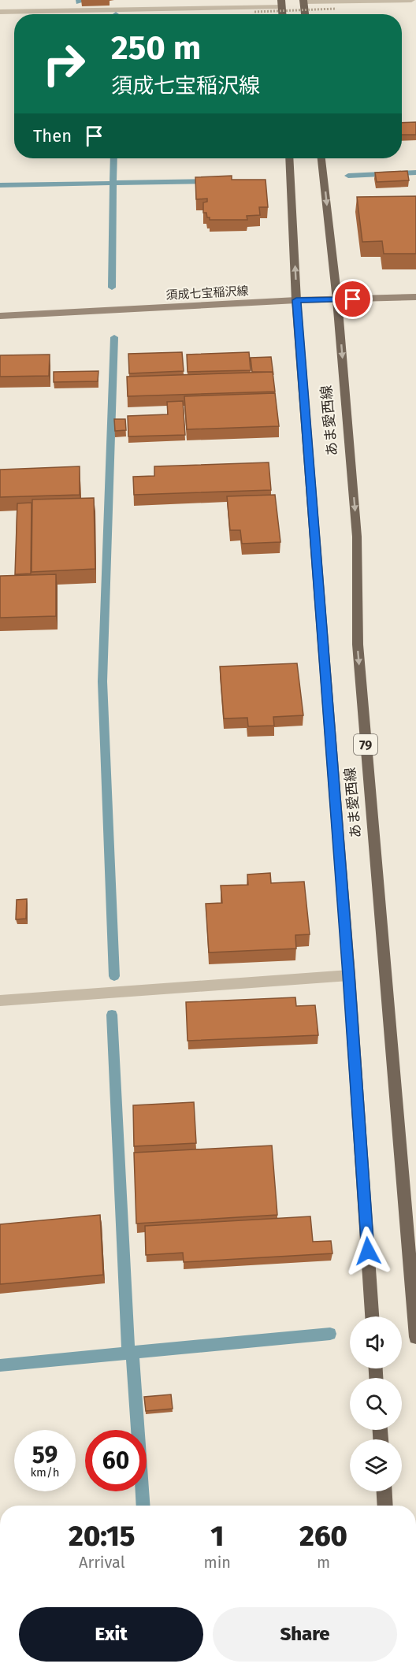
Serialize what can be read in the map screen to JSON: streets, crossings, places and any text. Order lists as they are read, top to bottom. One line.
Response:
{"streets":{"main road":["須成七宝稲沢線","あま愛西線","79"]},"crossings":[["須成七宝稲沢線","あま愛西線"]],"page":{"turn":["250 m","須成七宝稲沢線"],"then":"Then","speed":"59 km/h","limit":"60","eta":["20:15","Arrival","1","min","260","m"],"buttons":["Exit","Share"]}}
